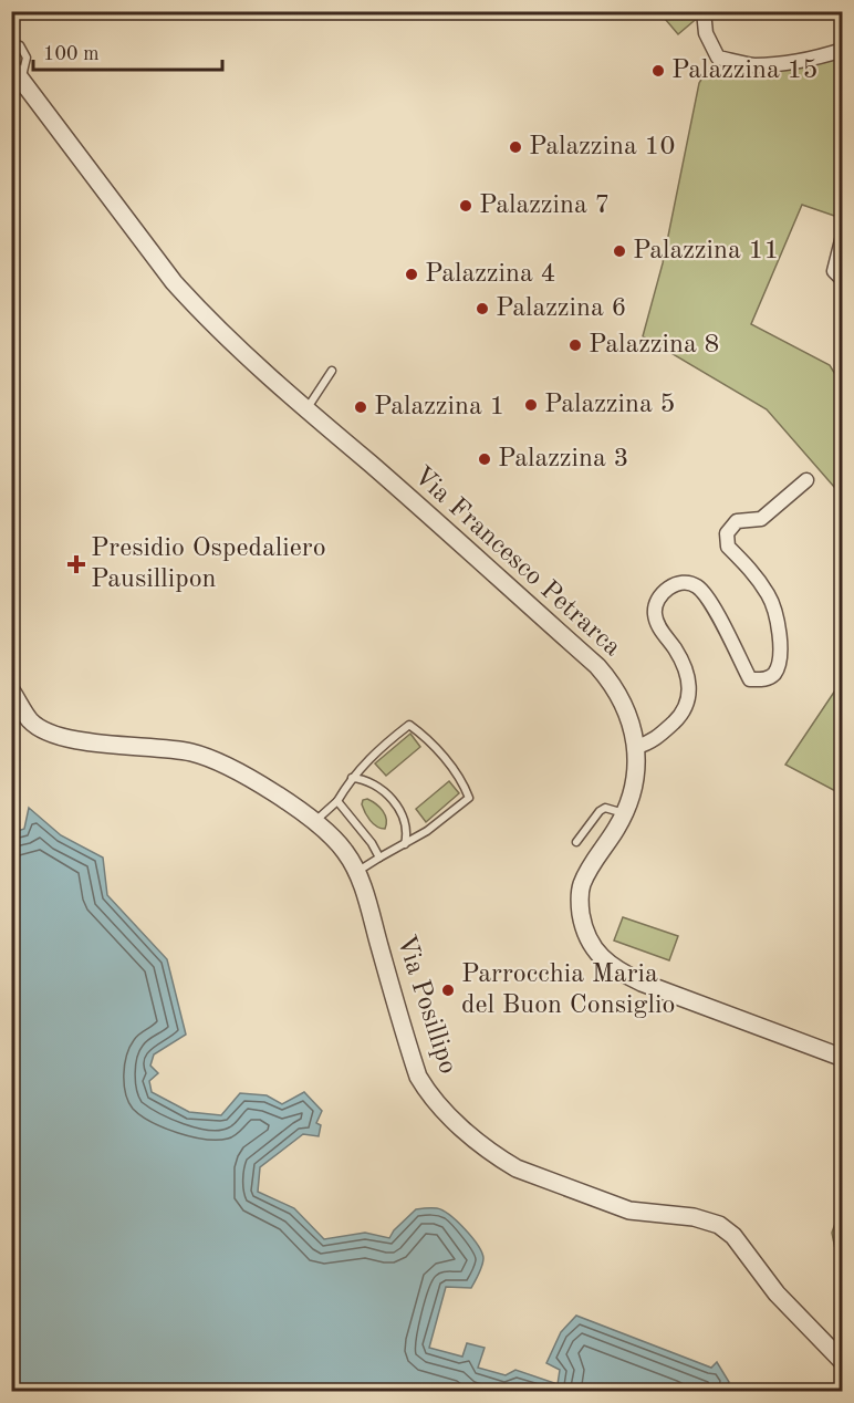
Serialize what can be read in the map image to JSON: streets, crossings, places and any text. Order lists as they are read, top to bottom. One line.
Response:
{"streets":{"street":["Via Francesco Petrarca","Via Posillipo"]},"places":{"other":["Palazzina 15","Palazzina 10","Palazzina 7","Palazzina 11","Palazzina 4","Palazzina 6","Palazzina 8","Palazzina 5","Palazzina 1","Palazzina 3","Parrocchia Maria del Buon Consiglio"],"health":["Presidio Ospedaliero Pausillipon"]},"scale_bar":"100 m"}
